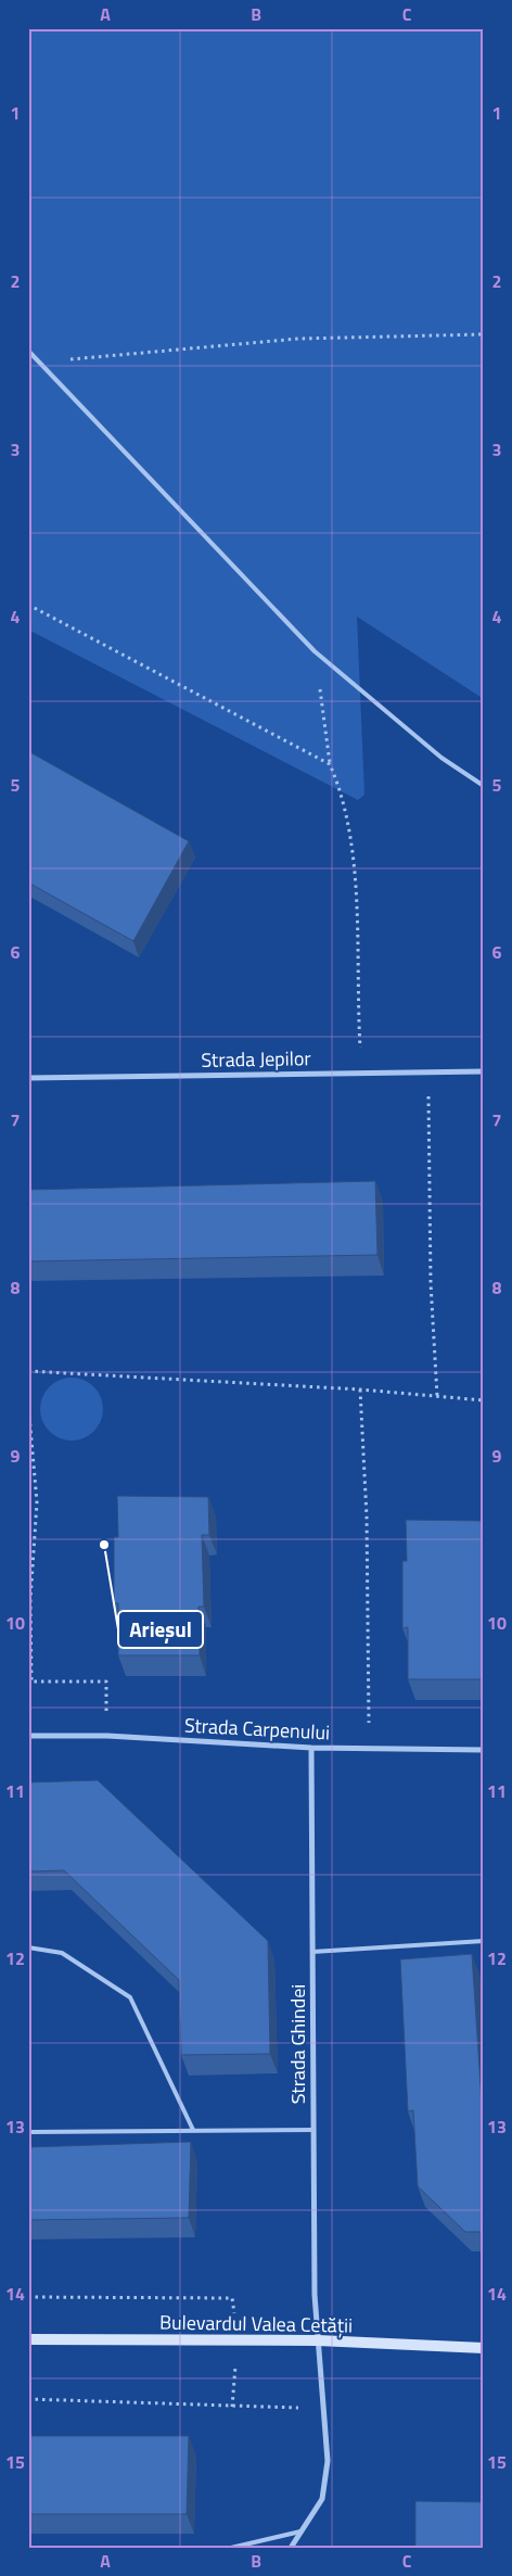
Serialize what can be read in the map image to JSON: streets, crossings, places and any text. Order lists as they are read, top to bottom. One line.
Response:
{"streets":{"main road":["Bulevardul Valea Cetății"],"street":["Strada Jepilor","Strada Carpenului","Strada Ghindei"]},"crossings":[["Strada Carpenului","Strada Ghindei"],["Strada Ghindei","Bulevardul Valea Cetății"]],"places":["Arieșul"],"grid":{"columns":["A","B","C"],"rows":["1","2","3","4","5","6","7","8","9","10","11","12","13","14","15"]}}
